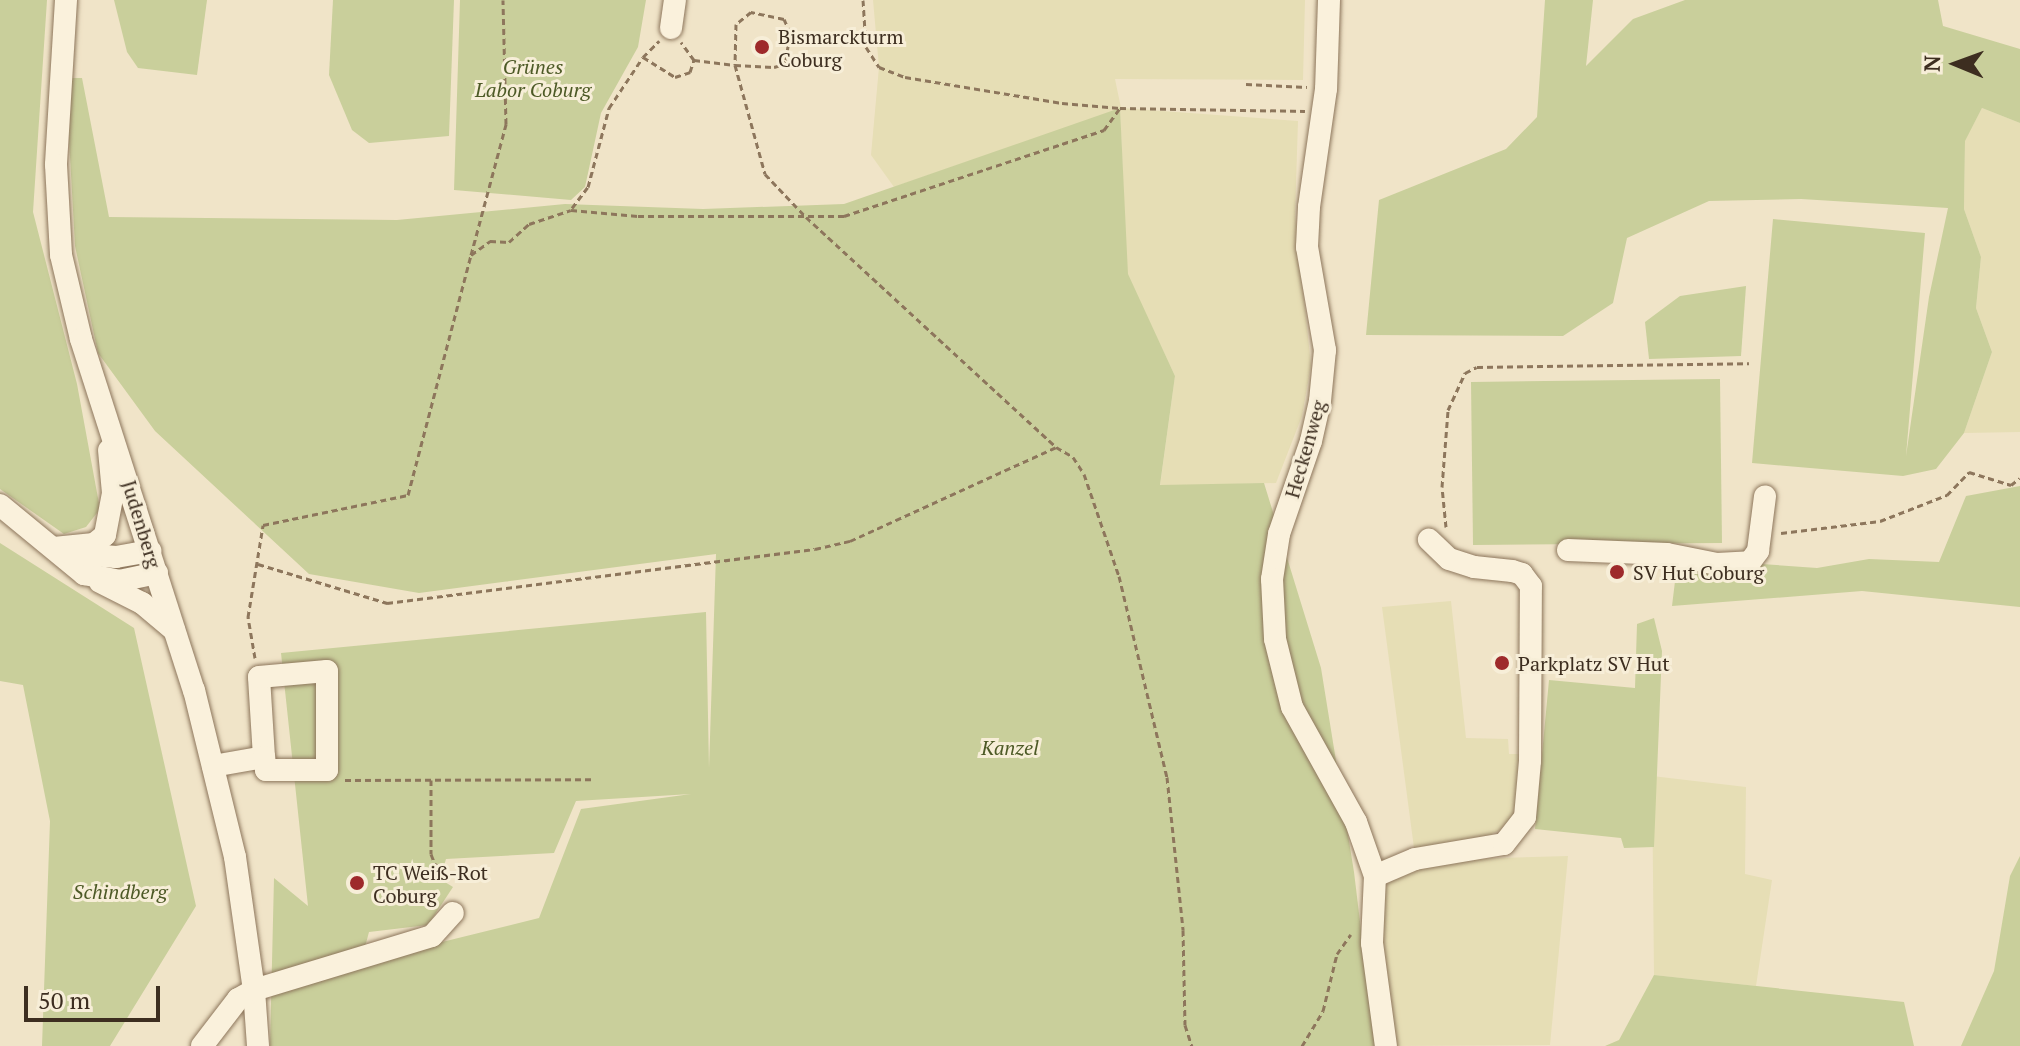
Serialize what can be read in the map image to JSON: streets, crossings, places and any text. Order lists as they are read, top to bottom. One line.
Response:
{"streets":{"street":["Heckenweg","Judenberg"]},"parks":["Grünes Labor Coburg","Kanzel","Schindberg"],"places":["Bismarckturm Coburg","SV Hut Coburg","Parkplatz SV Hut","TC Weiß-Rot Coburg"],"scale_bar":"50 m","north":"left"}
